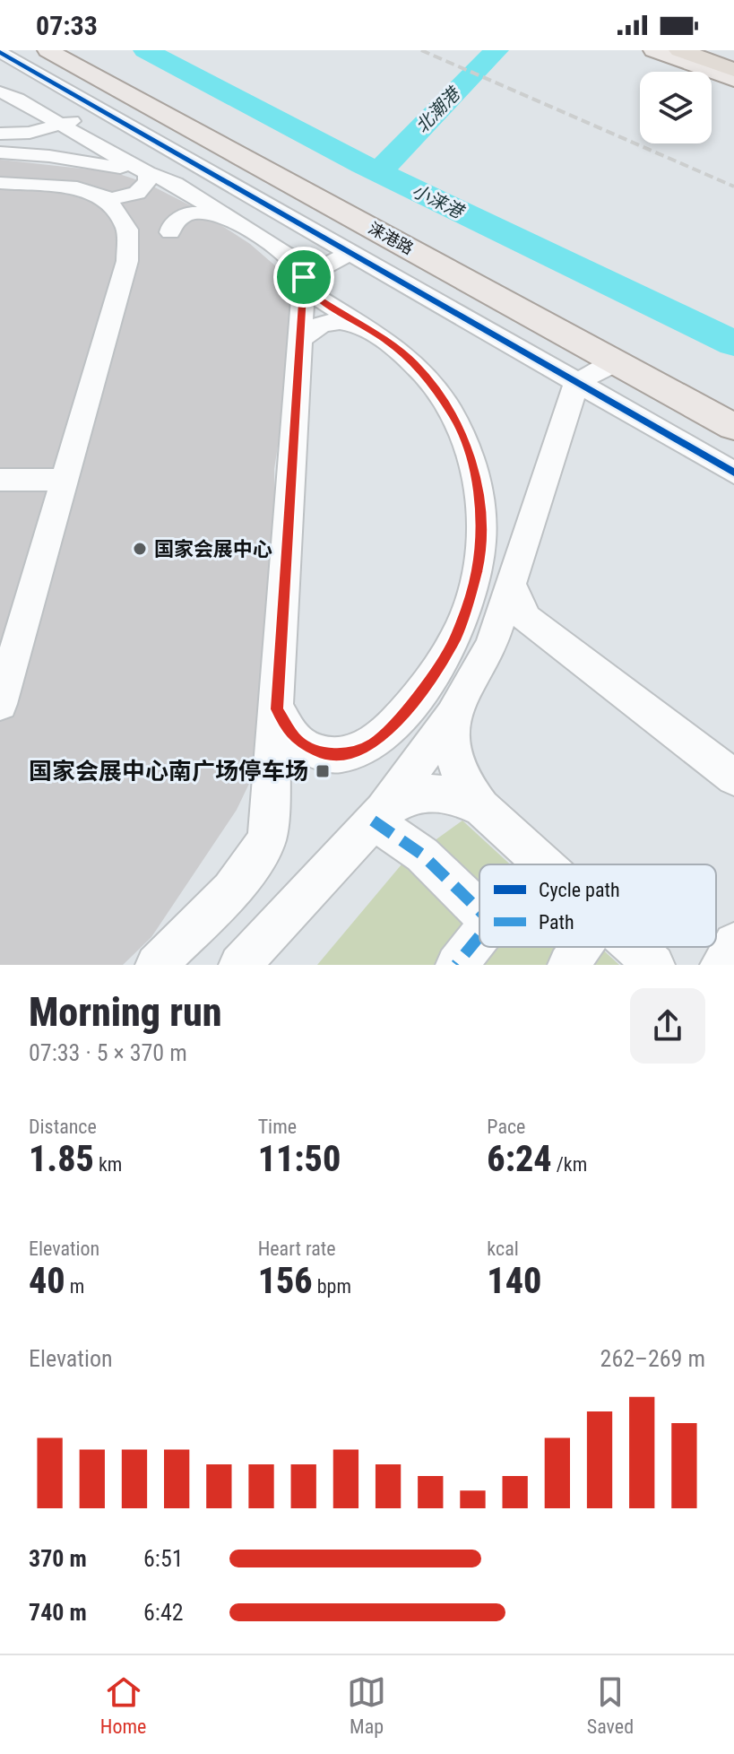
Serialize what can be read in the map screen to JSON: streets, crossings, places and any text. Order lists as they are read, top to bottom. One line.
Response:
{"streets":{"main road":["涞港路"]},"water":["北潮港","小涞港"],"places":{"other":["国家会展中心"],"transit":["国家会展中心南广场停车场"]},"legend":["Cycle path","Path"],"page":{"status":"07:33","heading":["Morning run","07:33 · 5 × 370 m"],"stats":[["Distance","1.85 km"],["Time","11:50"],["Pace","6:24 /km"],["Elevation","40 m"],["Heart rate","156 bpm"],["kcal","140"]],"chart":["Elevation","262–269 m"],"list":[{"name":"370 m","note":"6:51"},{"name":"740 m","note":"6:42"}],"tabs":["Home","Map","Saved"]}}
